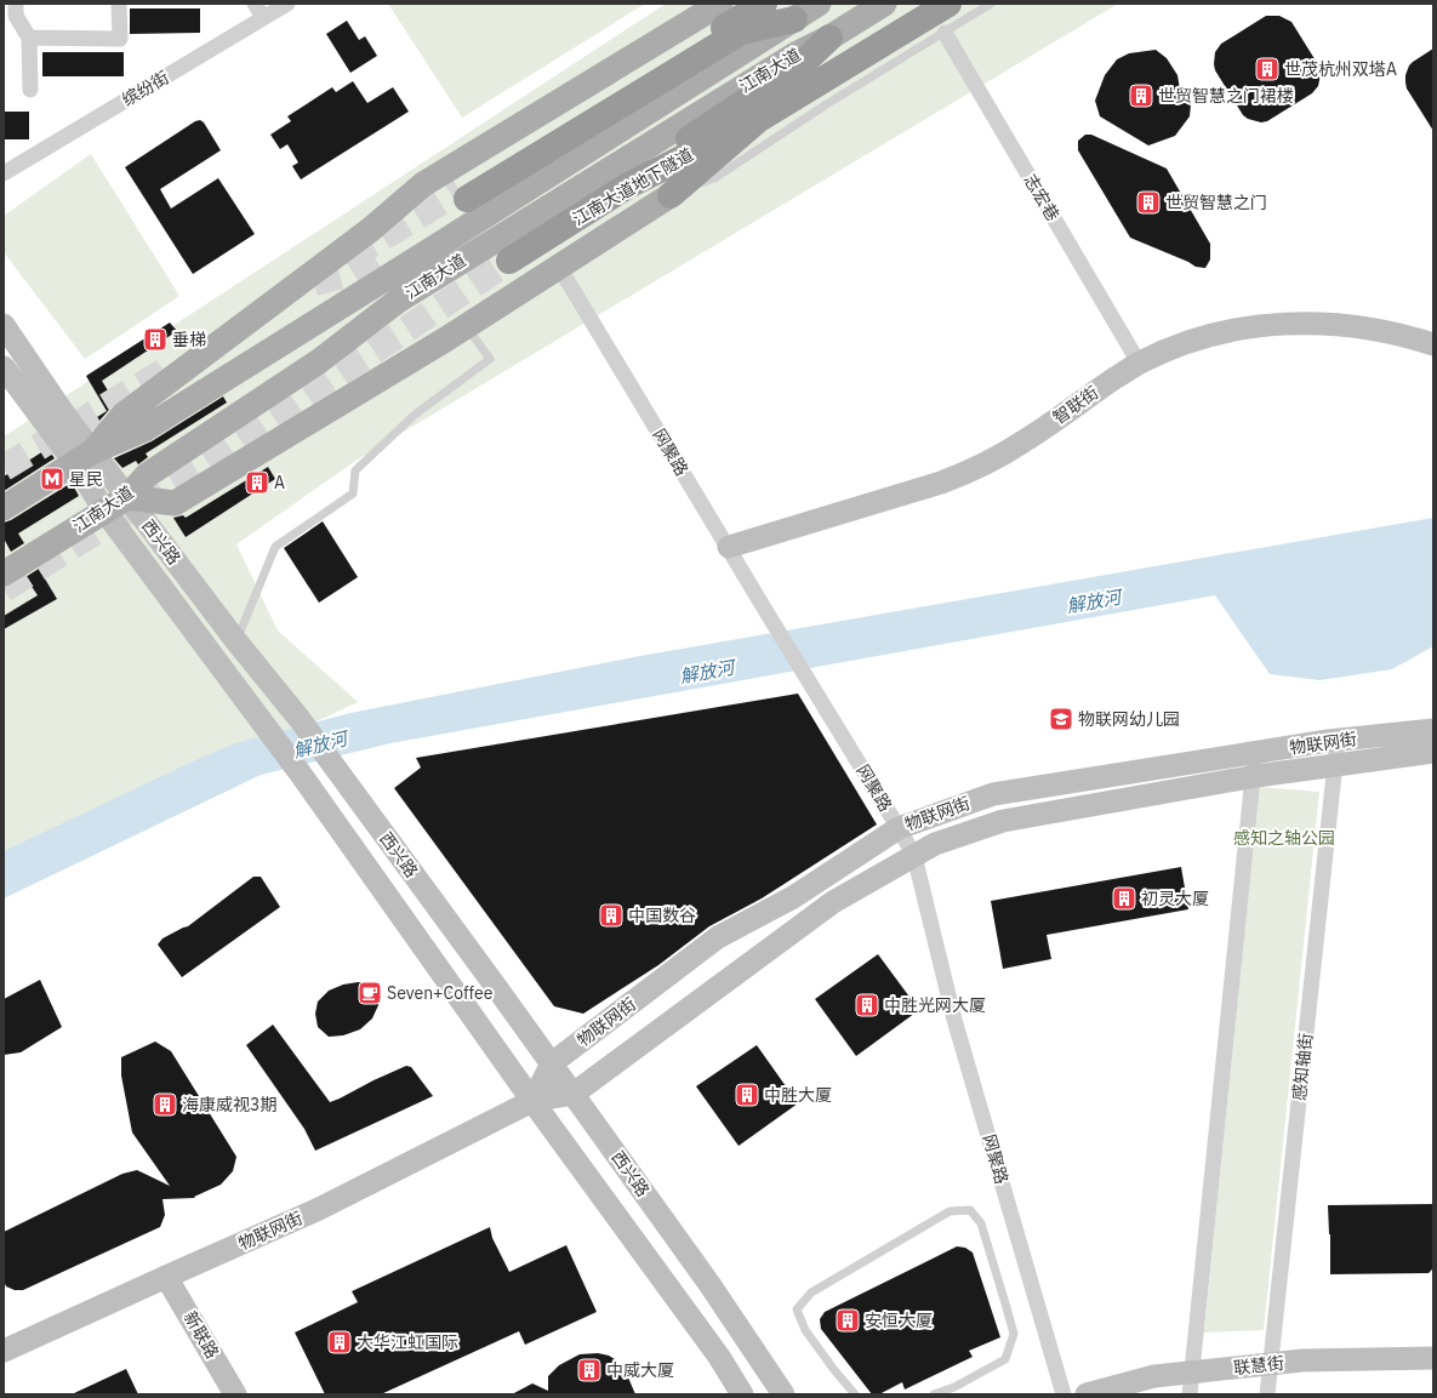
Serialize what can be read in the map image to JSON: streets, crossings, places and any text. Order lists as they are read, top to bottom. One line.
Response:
{"streets":{"highway":["江南大道地下隧道"],"main road":["江南大道"],"street":["缤纷街","志宏巷","智联街","网聚路","西兴路","物联网街","感知轴街","新联路","联慧街"]},"crossings":[["江南大道","西兴路"],["志宏巷","智联街"],["智联街","网聚路"],["网聚路","物联网街"],["西兴路","物联网街"],["物联网街","感知轴街"],["物联网街","新联路"],["感知轴街","联慧街"]],"water":["解放河"],"parks":["感知之轴公园"],"places":{"building":["世茂杭州双塔A","世贸智慧之门裙楼","世贸智慧之门","垂梯","A","初灵大厦","中国数谷","中胜光网大厦","中胜大厦","海康威视3期","安恒大厦","大华江虹国际","中威大厦"],"metro station":["星民"],"school or university":["物联网幼儿园"],"cafe":["Seven+Coffee"]}}
